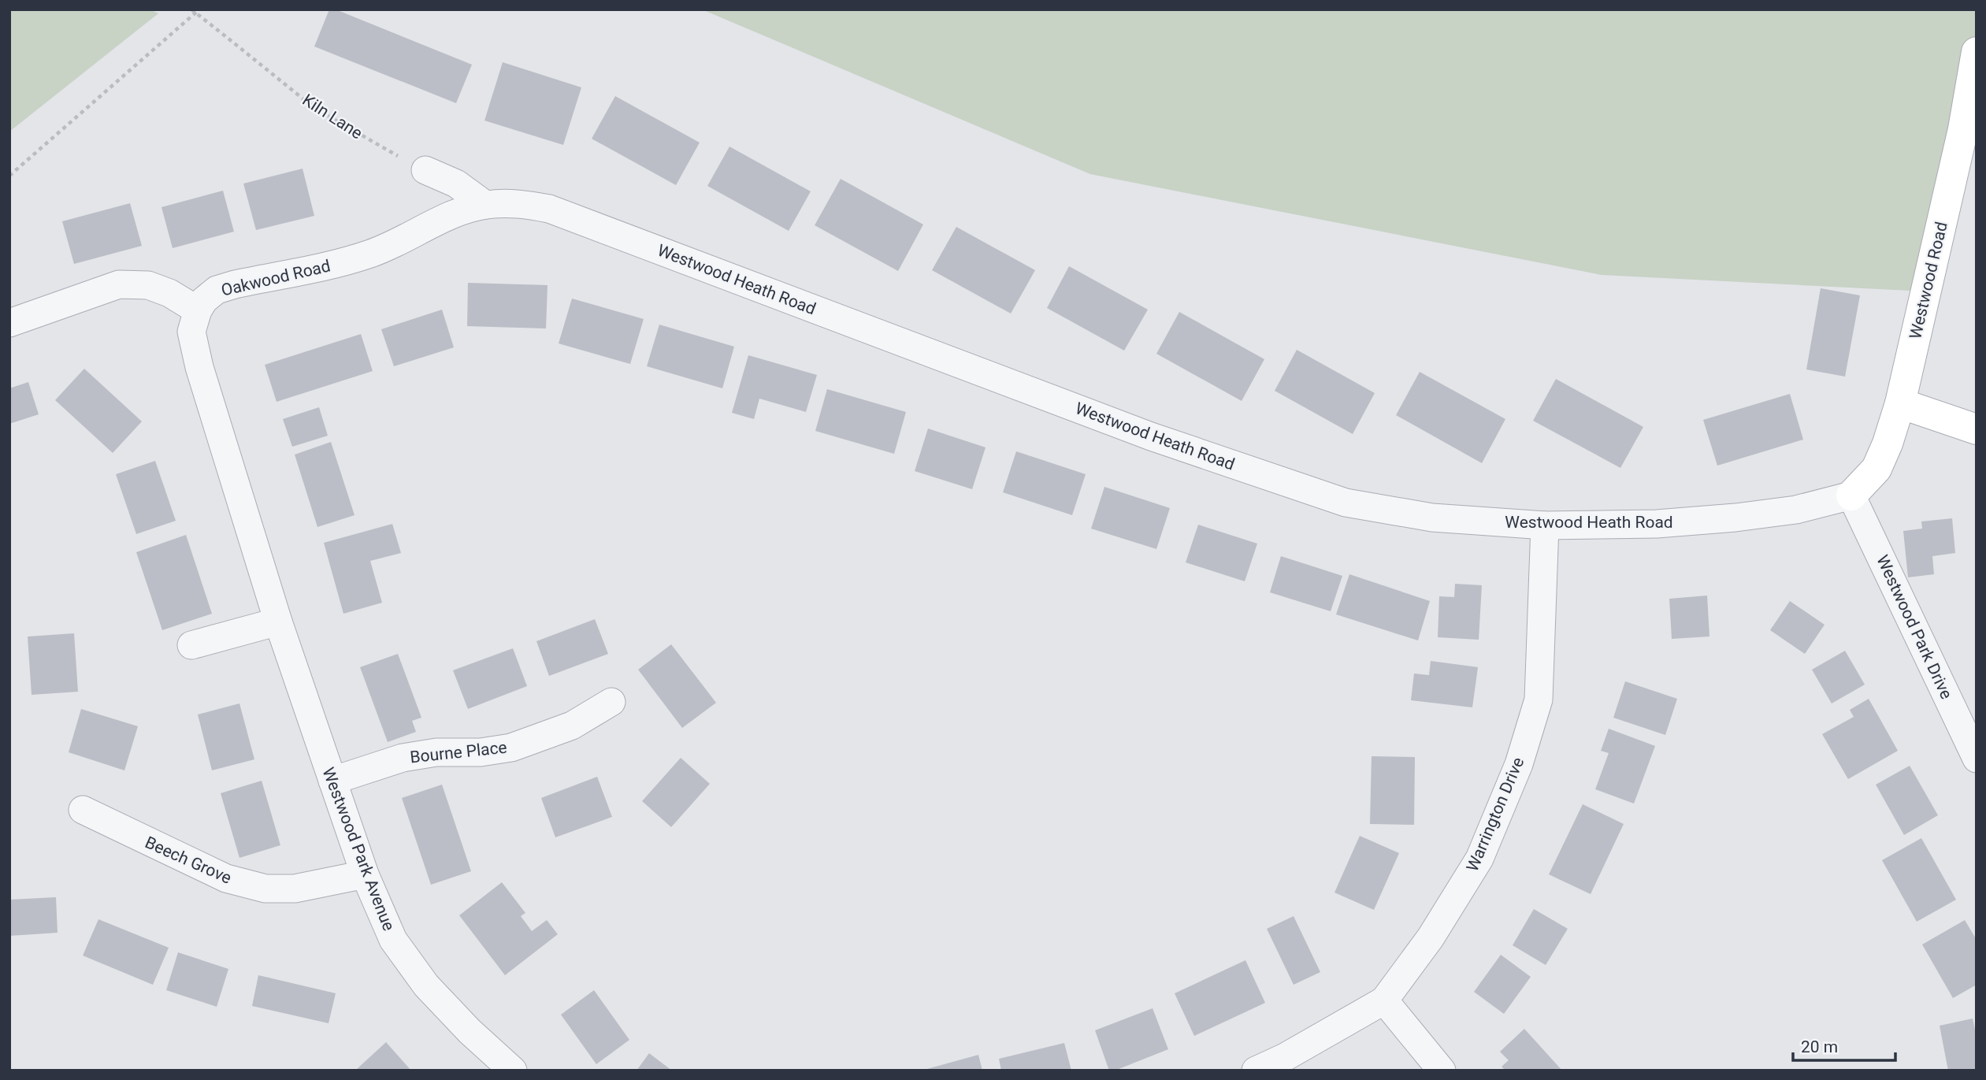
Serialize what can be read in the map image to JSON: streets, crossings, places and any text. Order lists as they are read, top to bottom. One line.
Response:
{"streets":{"street":["Oakwood Road","Westwood Heath Road","Westwood Road","Westwood Park Drive","Bourne Place","Warrington Drive","Westwood Park Avenue","Beech Grove"],"path":["Kiln Lane"]},"crossings":[["Oakwood Road","Westwood Heath Road"],["Oakwood Road","Westwood Park Avenue"],["Westwood Heath Road","Westwood Road"],["Westwood Heath Road","Westwood Park Drive"],["Westwood Heath Road","Warrington Drive"],["Westwood Road","Westwood Park Drive"],["Bourne Place","Westwood Park Avenue"],["Westwood Park Avenue","Beech Grove"]],"scale_bar":"20 m"}
